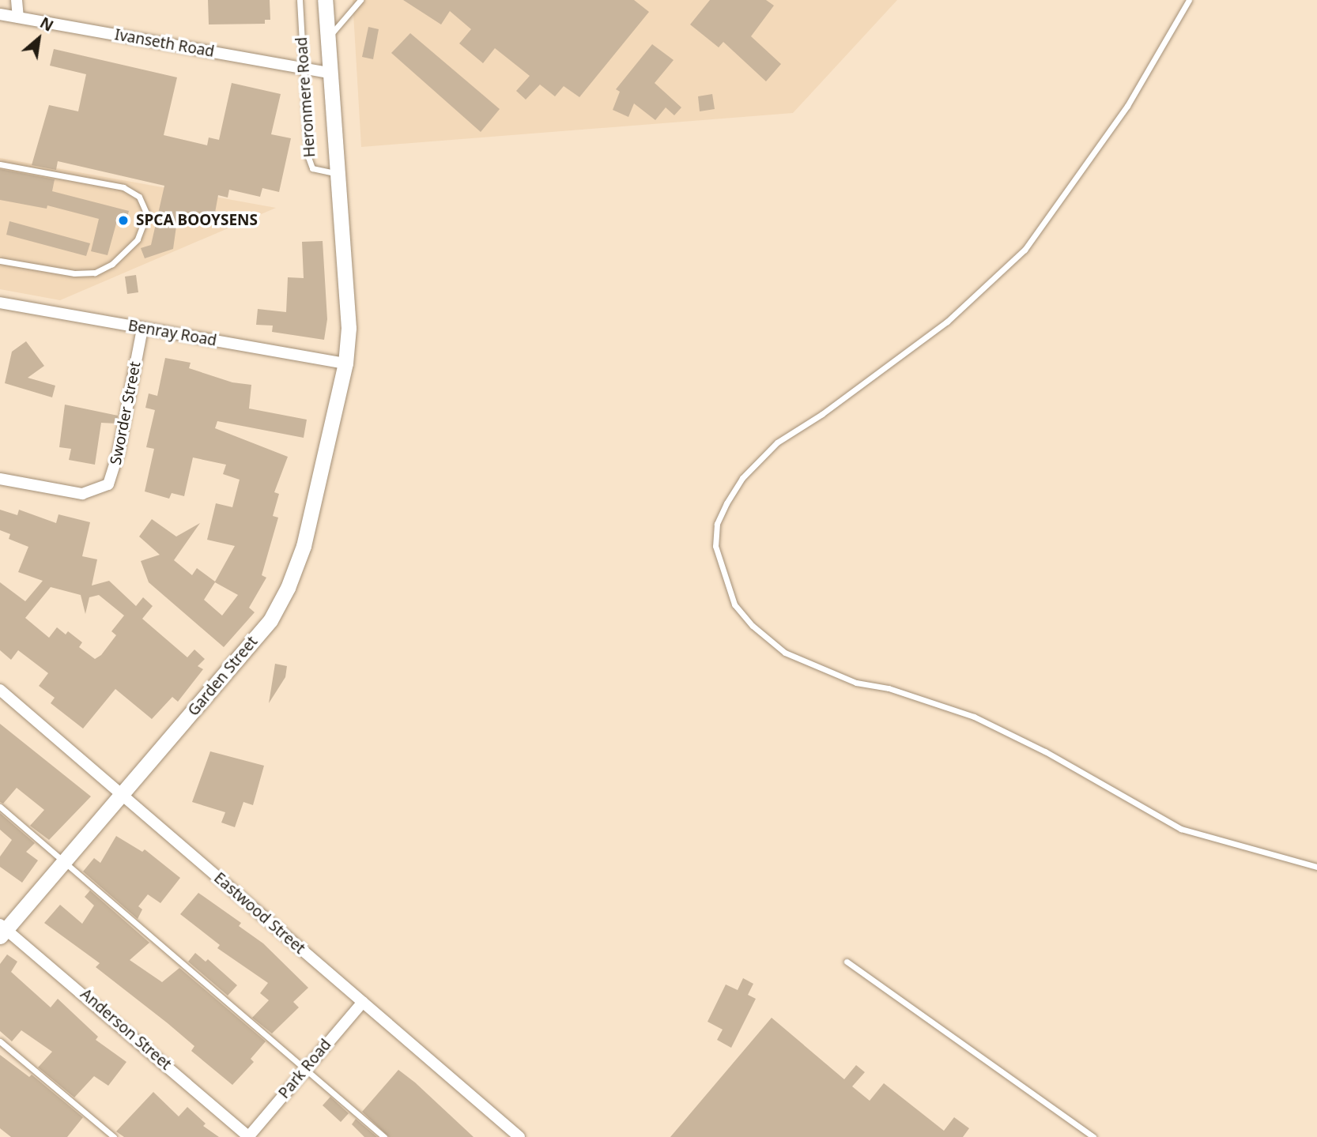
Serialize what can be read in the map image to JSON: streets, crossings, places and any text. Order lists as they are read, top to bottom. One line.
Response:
{"streets":{"street":["Ivanseth Road","Heronmere Road","Benray Road","Sworder Street","Garden Street","Eastwood Street","Anderson Street","Park Road"]},"crossings":[["Ivanseth Road","Heronmere Road"],["Heronmere Road","Benray Road"],["Heronmere Road","Garden Street"],["Benray Road","Sworder Street"],["Benray Road","Garden Street"],["Garden Street","Eastwood Street"],["Garden Street","Anderson Street"],["Eastwood Street","Park Road"],["Anderson Street","Park Road"]],"places":["SPCA BOOYSENS"],"north":"top right"}
